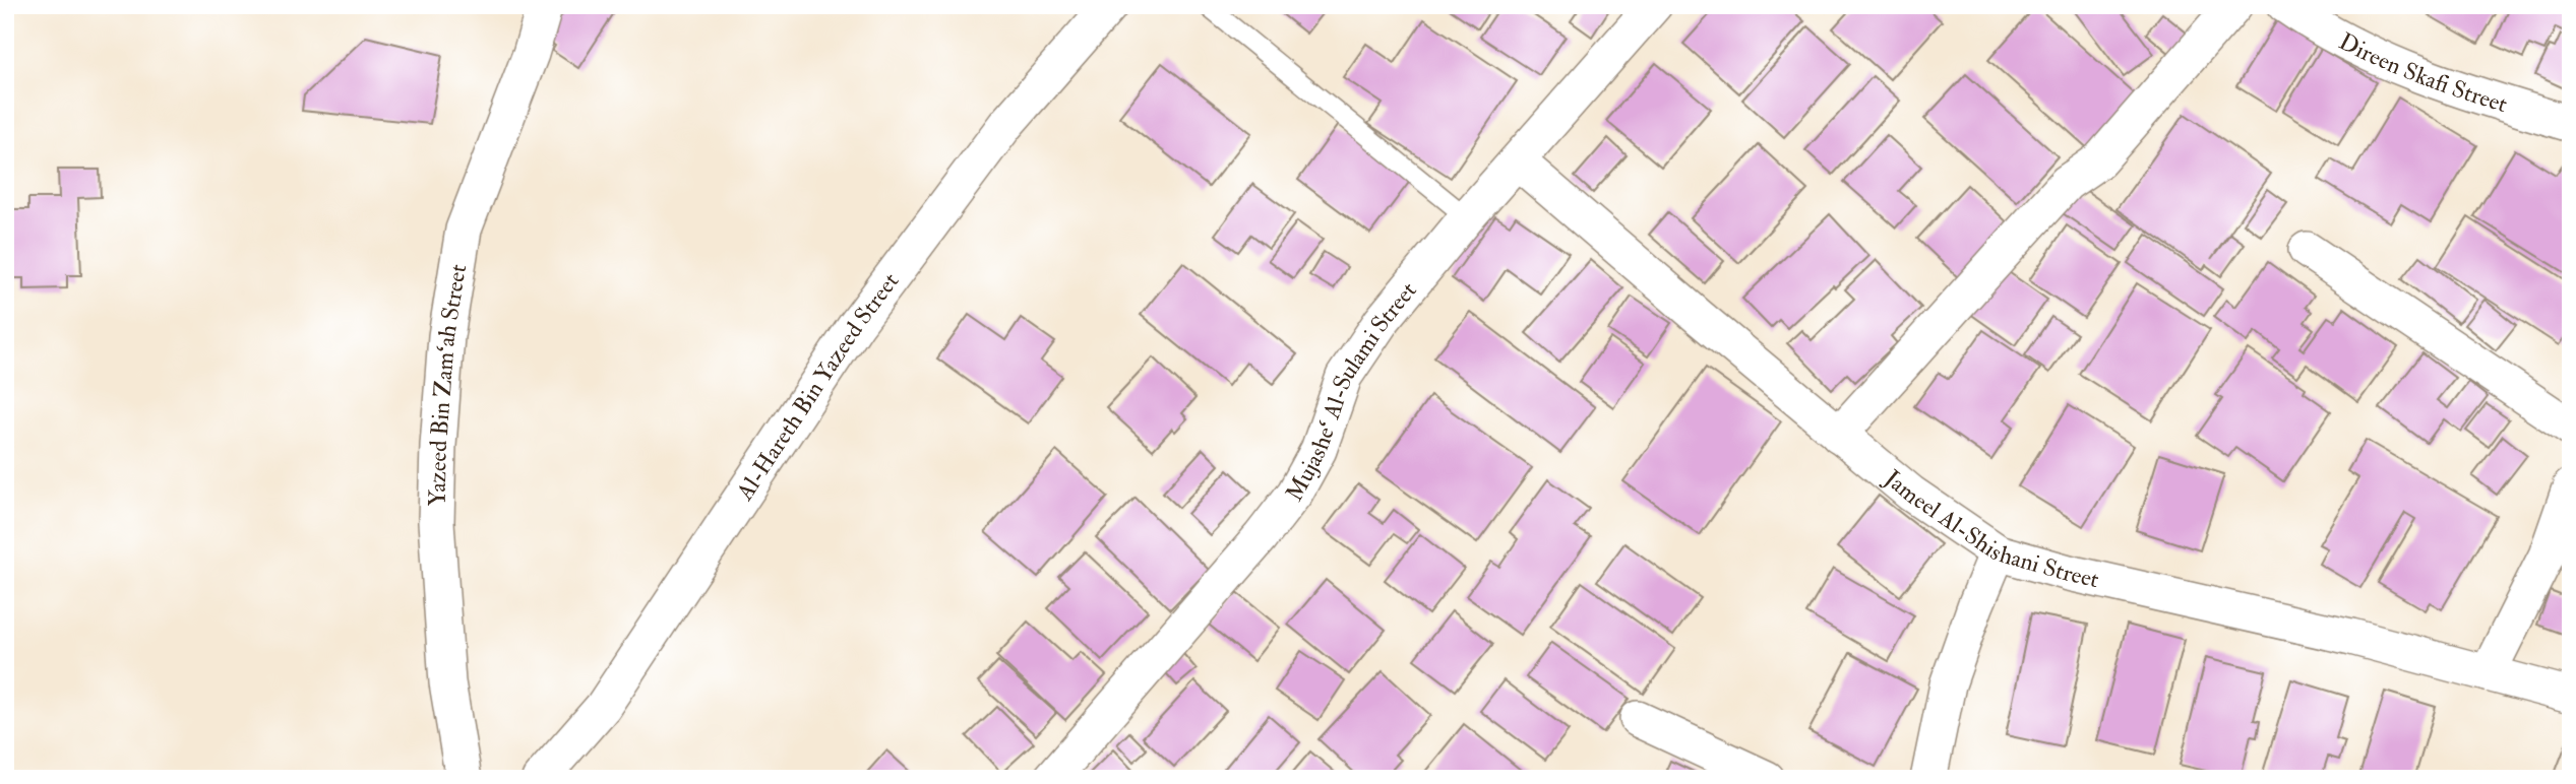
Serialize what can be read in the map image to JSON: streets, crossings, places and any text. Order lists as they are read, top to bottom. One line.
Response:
{"streets":{"street":["Direen Skafi Street","Yazeed Bin Zam‘ah Street","Al-Hareth Bin Yazeed Street","Mujashe‘ Al-Sulami Street","Jameel Al-Shishani Street"]},"crossings":[["Mujashe‘ Al-Sulami Street","Jameel Al-Shishani Street"]]}
